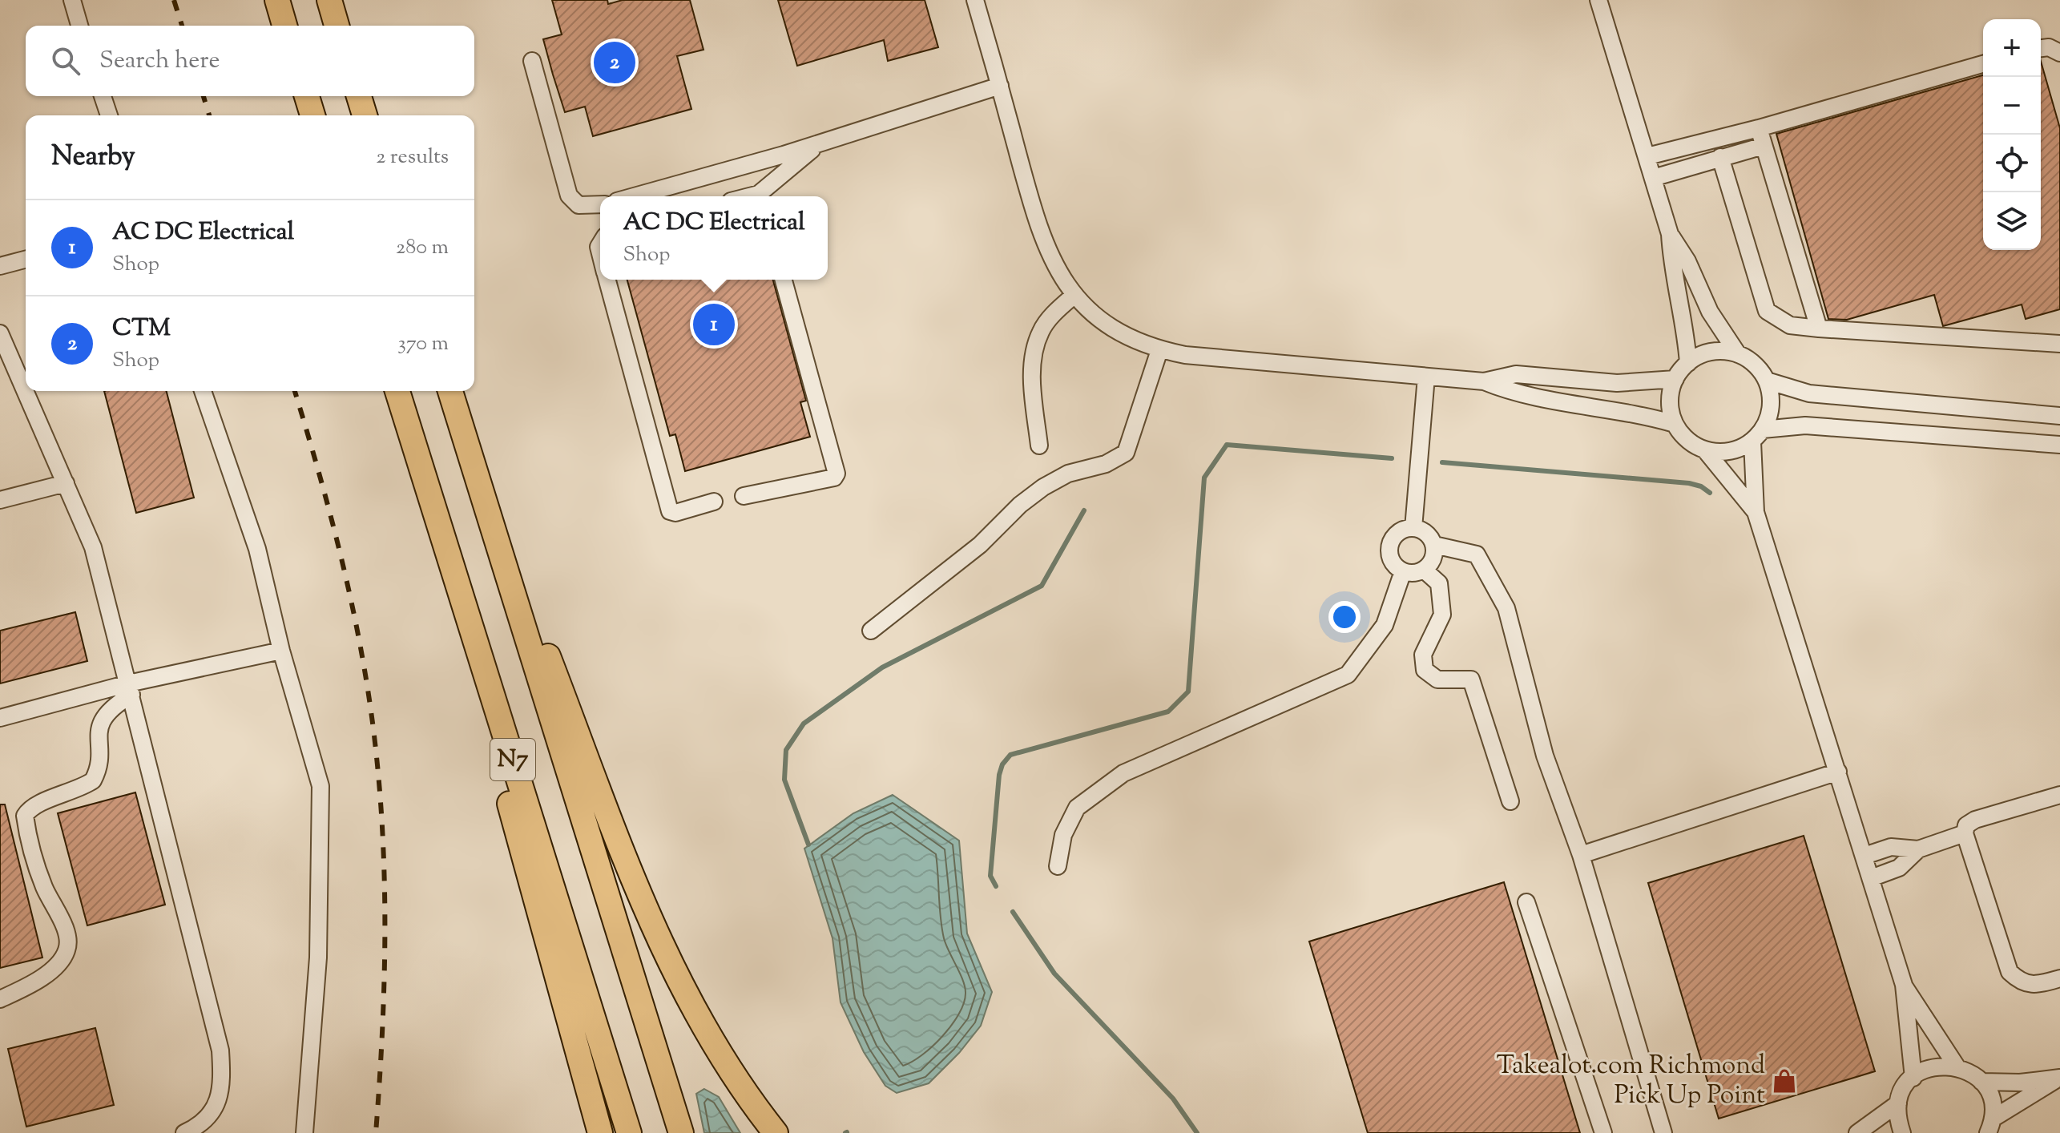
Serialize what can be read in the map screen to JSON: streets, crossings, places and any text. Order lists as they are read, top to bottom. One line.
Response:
{"streets":{"highway":["N7"]},"places":{"shop":["Takealot.com Richmond Pick Up Point"]},"page":{"map_buttons":["+","−"],"search":"Search here","pins":["2","1"],"heading":["Nearby","2 results"],"popup":["AC DC Electrical","Shop"],"list":[{"mark":"1","name":"AC DC Electrical","note":"Shop","value":"280 m"},{"mark":"2","name":"CTM","note":"Shop","value":"370 m"}]}}
